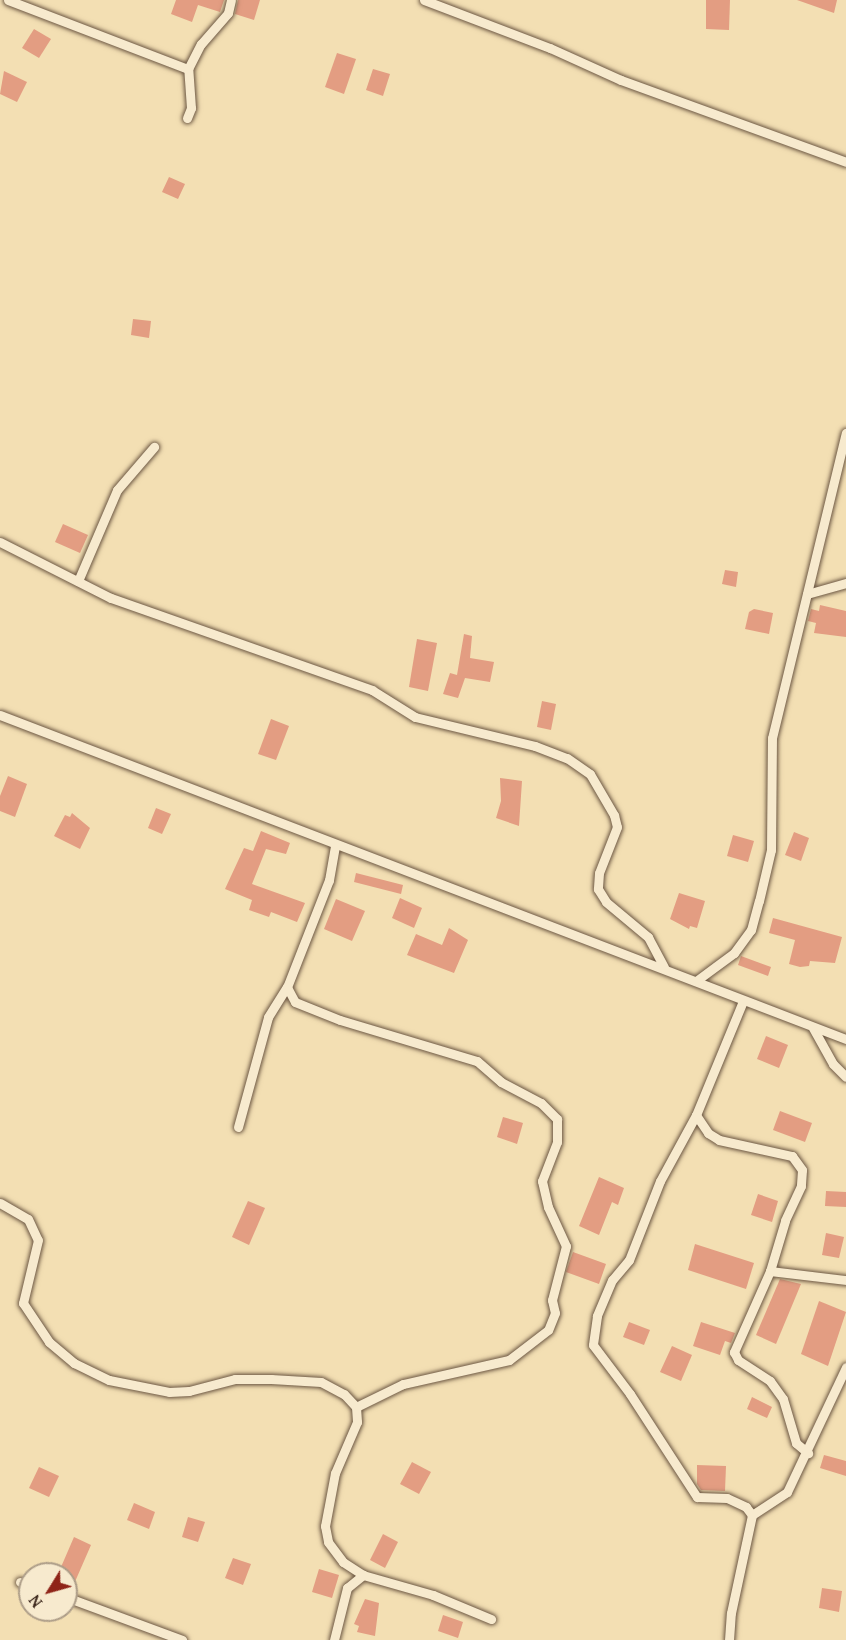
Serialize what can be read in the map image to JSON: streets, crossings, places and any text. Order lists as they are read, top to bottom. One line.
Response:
{"north":"bottom left"}
